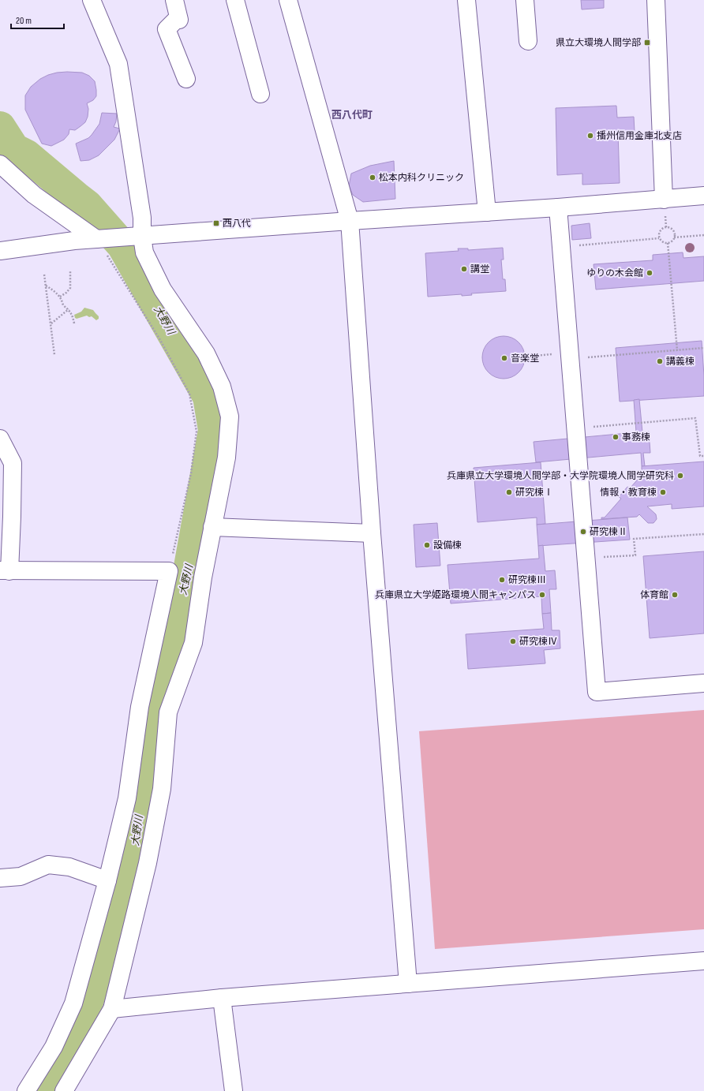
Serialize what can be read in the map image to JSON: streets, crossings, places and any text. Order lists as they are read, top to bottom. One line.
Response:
{"districts":["西八代町"],"water":["大野川"],"places":{"transit":["県立大環境人間学部","西八代"],"other":["播州信用金庫北支店","松本内科クリニック","講堂","ゆりの木会館","音楽堂","講義棟","事務棟","兵庫県立大学環境人間学部・大学院環境人間学研究科","研究棟Ⅰ","情報・教育棟","研究棟Ⅱ","設備棟","研究棟Ⅲ","兵庫県立大学姫路環境人間キャンパス","体育館","研究棟Ⅳ"]},"scale_bar":"20 m"}
